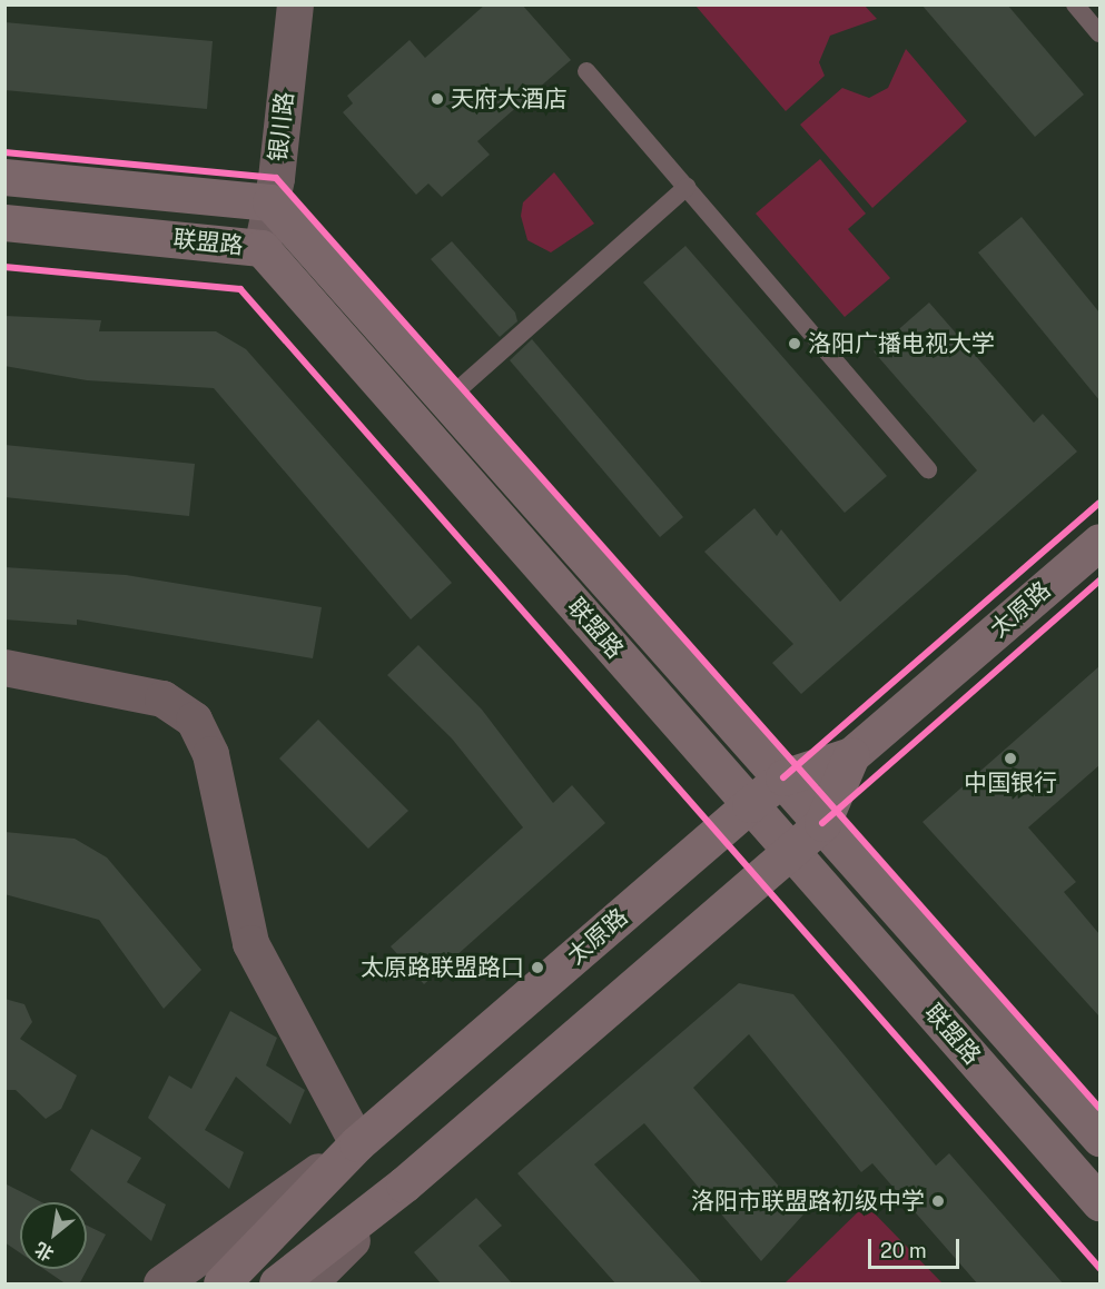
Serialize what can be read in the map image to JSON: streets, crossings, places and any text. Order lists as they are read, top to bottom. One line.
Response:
{"streets":{"main road":["联盟路","太原路"],"street":["银川路"]},"crossings":[["银川路","联盟路"],["联盟路","太原路"]],"places":["天府大酒店","洛阳广播电视大学","中国银行","太原路联盟路口","洛阳市联盟路初级中学"],"scale_bar":"20 m","north":"bottom left"}
